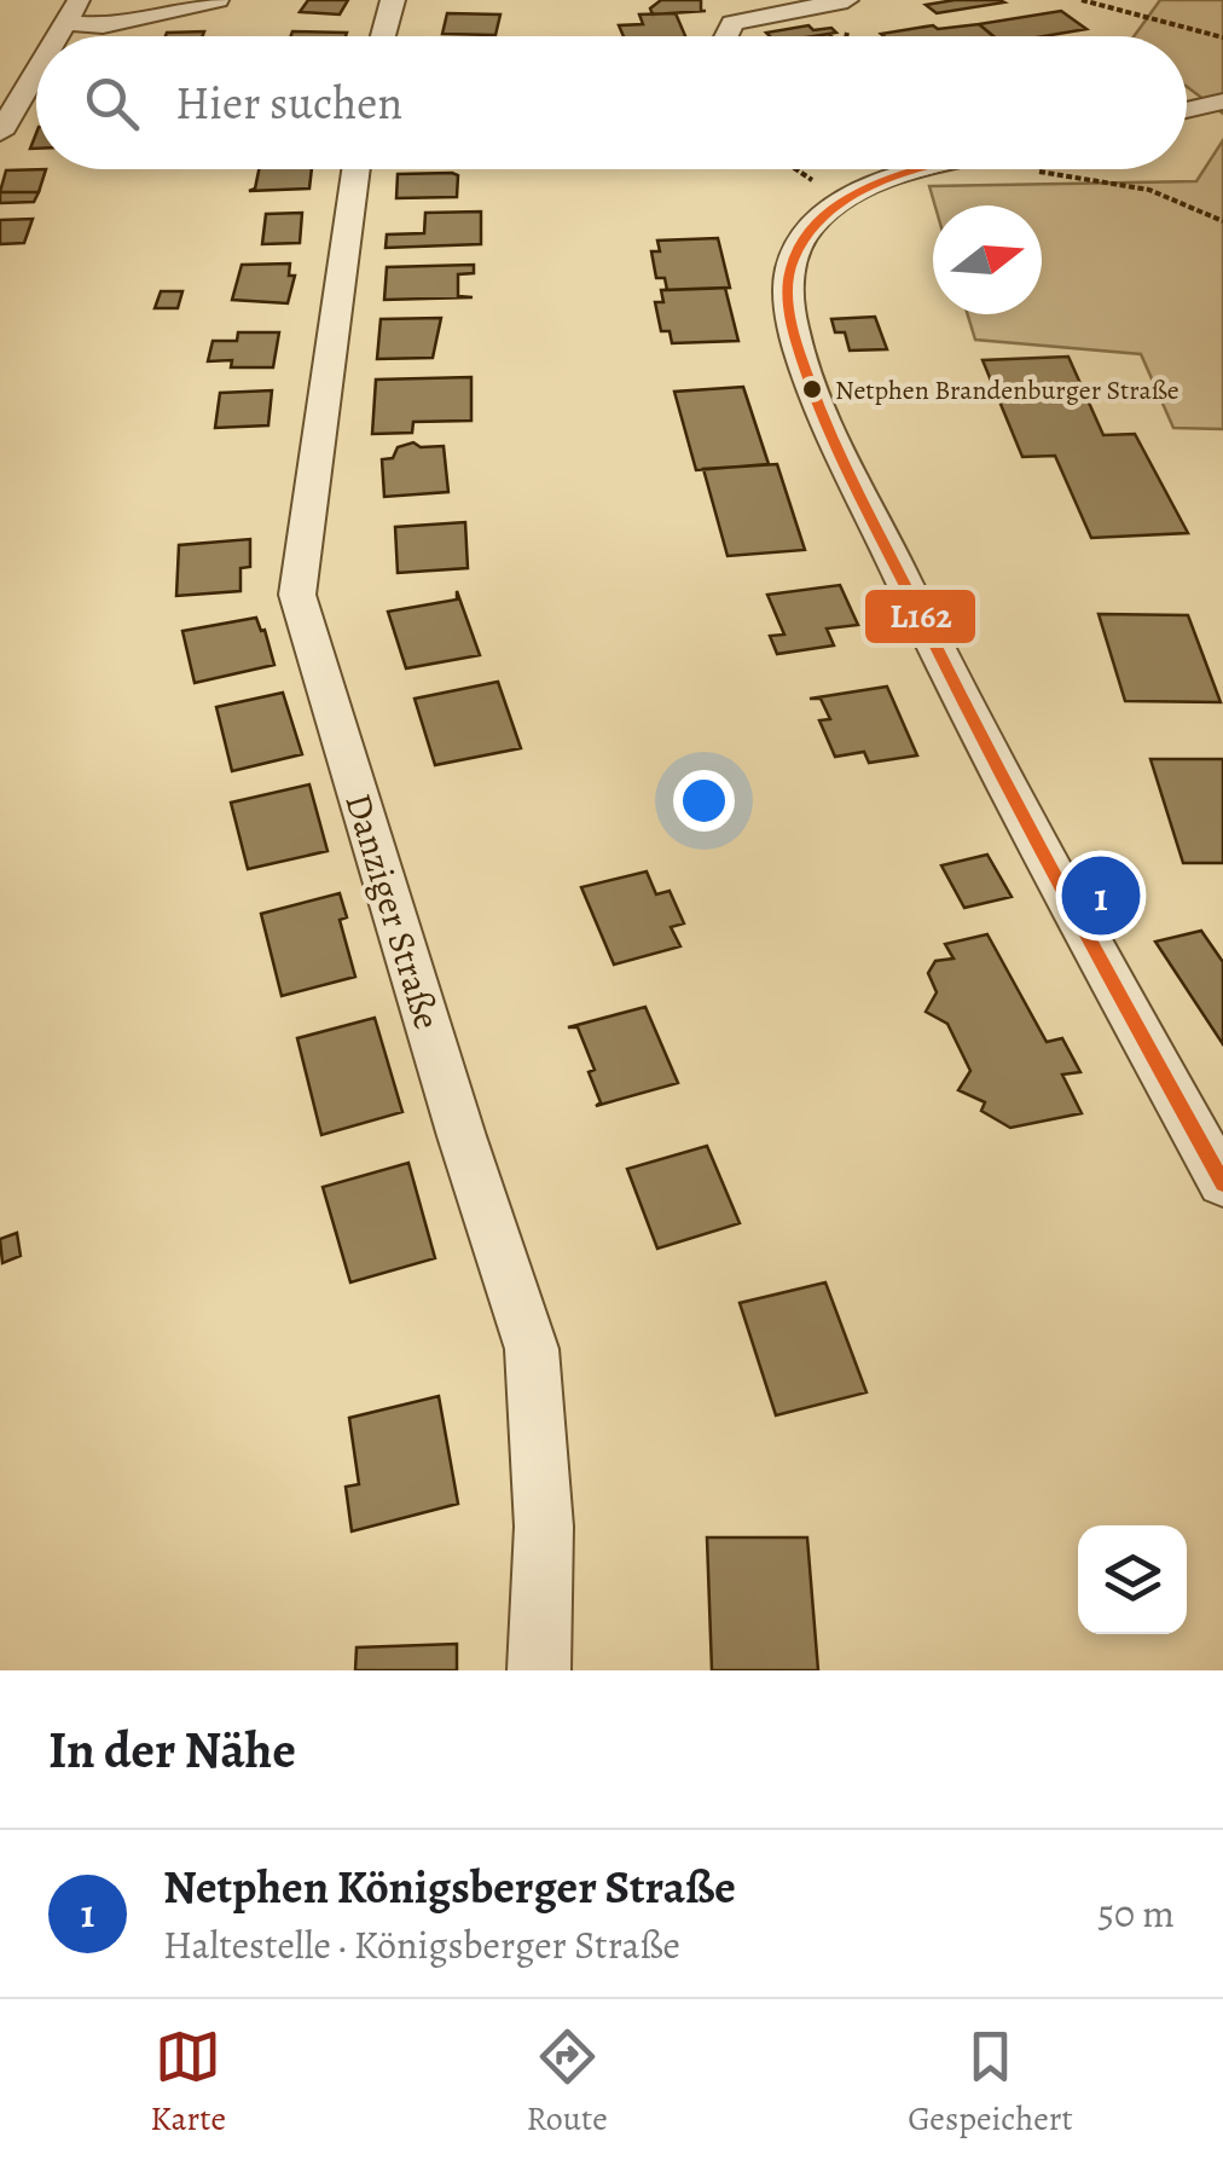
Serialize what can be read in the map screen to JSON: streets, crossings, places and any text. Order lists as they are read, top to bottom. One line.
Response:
{"streets":{"street":["Danziger Straße"]},"places":["Netphen Brandenburger Straße"],"lines":["transit line L162"],"north":"right","page":{"search":"Hier suchen","pins":"1","heading":"In der Nähe","list":[{"mark":"1","name":"Netphen Königsberger Straße","note":"Haltestelle · Königsberger Straße","value":"50 m"}],"nav":["Karte","Route","Gespeichert"]}}
